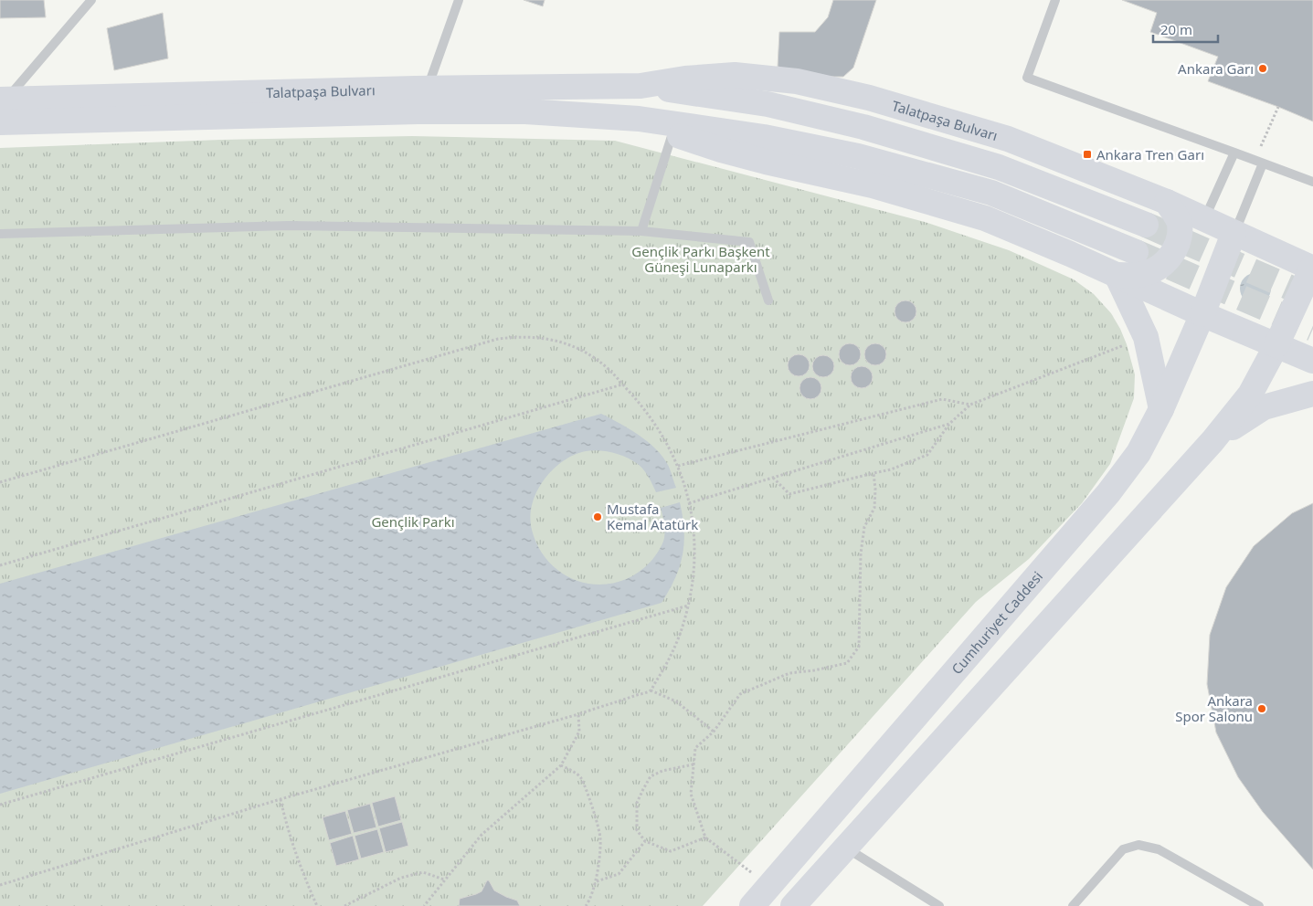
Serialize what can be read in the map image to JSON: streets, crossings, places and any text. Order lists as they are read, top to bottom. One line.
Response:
{"streets":{"main road":["Talatpaşa Bulvarı","Cumhuriyet Caddesi"]},"crossings":[["Talatpaşa Bulvarı","Cumhuriyet Caddesi"]],"parks":["Gençlik Parkı Başkent Güneşi Lunaparkı","Gençlik Parkı"],"places":{"other":["Ankara Garı","Mustafa Kemal Atatürk","Ankara Spor Salonu"],"transit":["Ankara Tren Garı"]},"scale_bar":"20 m"}
